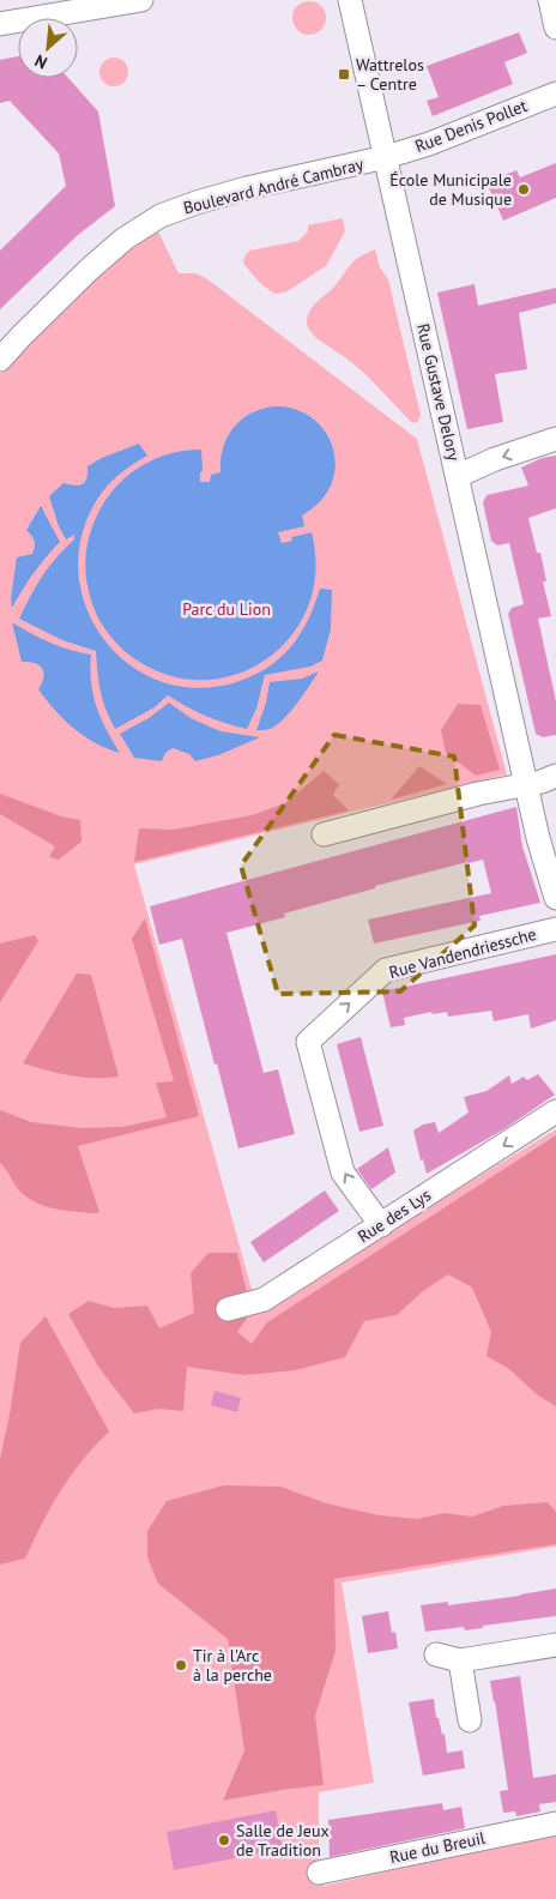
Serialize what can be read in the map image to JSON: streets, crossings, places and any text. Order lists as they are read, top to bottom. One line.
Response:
{"streets":{"street":["Rue Denis Pollet","Boulevard André Cambray","Rue Gustave Delory","Rue Vandendriessche","Rue des Lys","Rue du Breuil"]},"crossings":[["Rue Denis Pollet","Boulevard André Cambray"],["Rue Denis Pollet","Rue Gustave Delory"],["Boulevard André Cambray","Rue Gustave Delory"],["Rue Vandendriessche","Rue des Lys"]],"one_way":["Rue des Lys"],"parks":["Parc du Lion"],"places":{"transit":["Wattrelos – Centre"],"other":["École Municipale de Musique","Tir à l'Arc à la perche","Salle de Jeux de Tradition"]},"north":"bottom left"}
